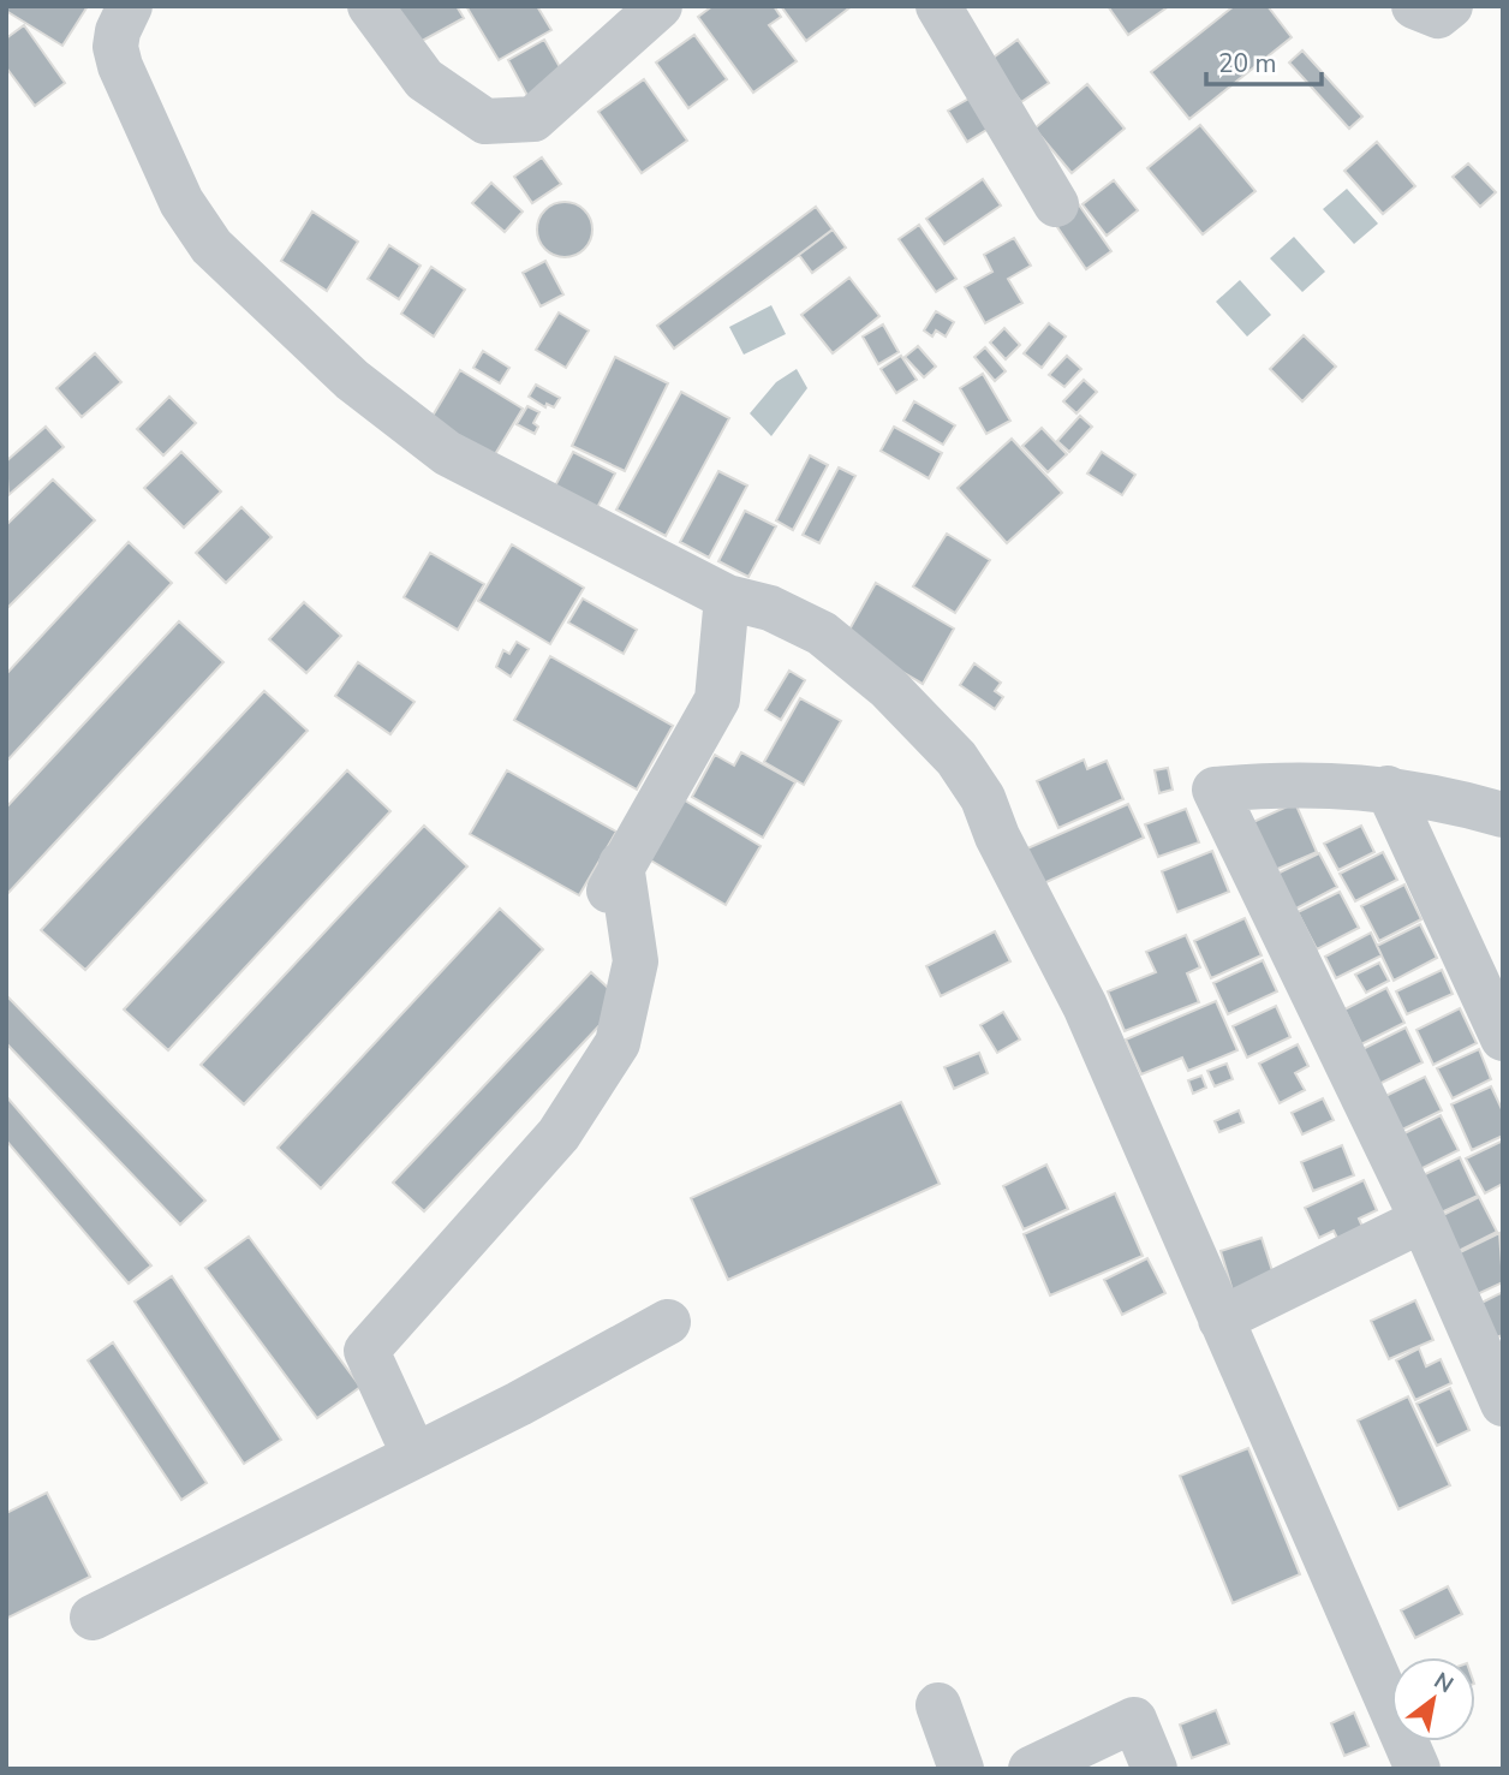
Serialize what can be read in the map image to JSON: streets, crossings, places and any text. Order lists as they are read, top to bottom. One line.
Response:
{"scale_bar":"20 m","north":"top right"}
